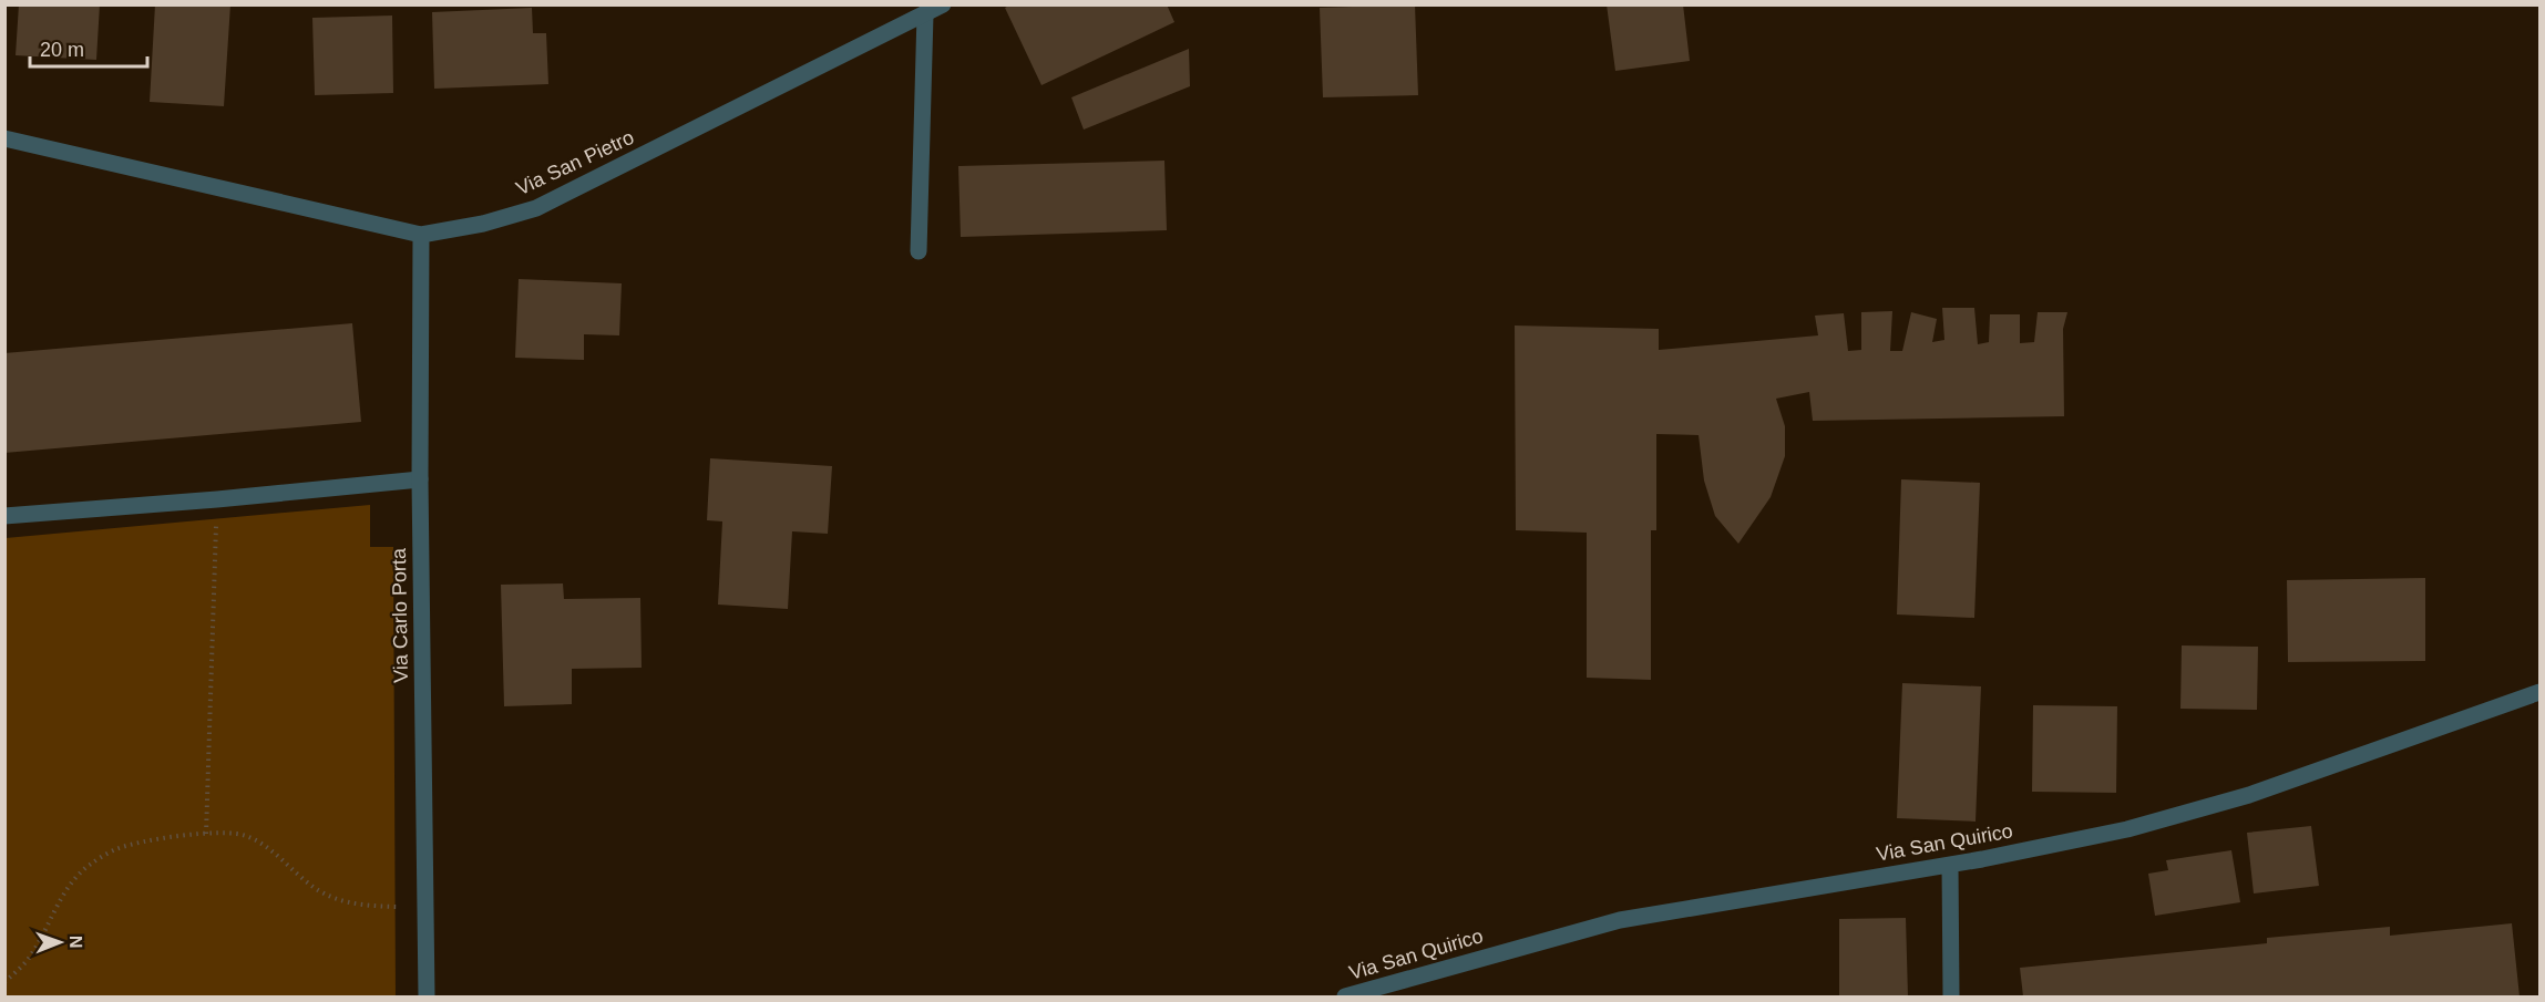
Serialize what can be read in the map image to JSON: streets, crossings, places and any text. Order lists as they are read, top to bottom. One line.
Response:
{"streets":{"street":["Via San Pietro","Via Carlo Porta","Via San Quirico"]},"crossings":[["Via San Pietro","Via Carlo Porta"]],"scale_bar":"20 m","north":"right"}
